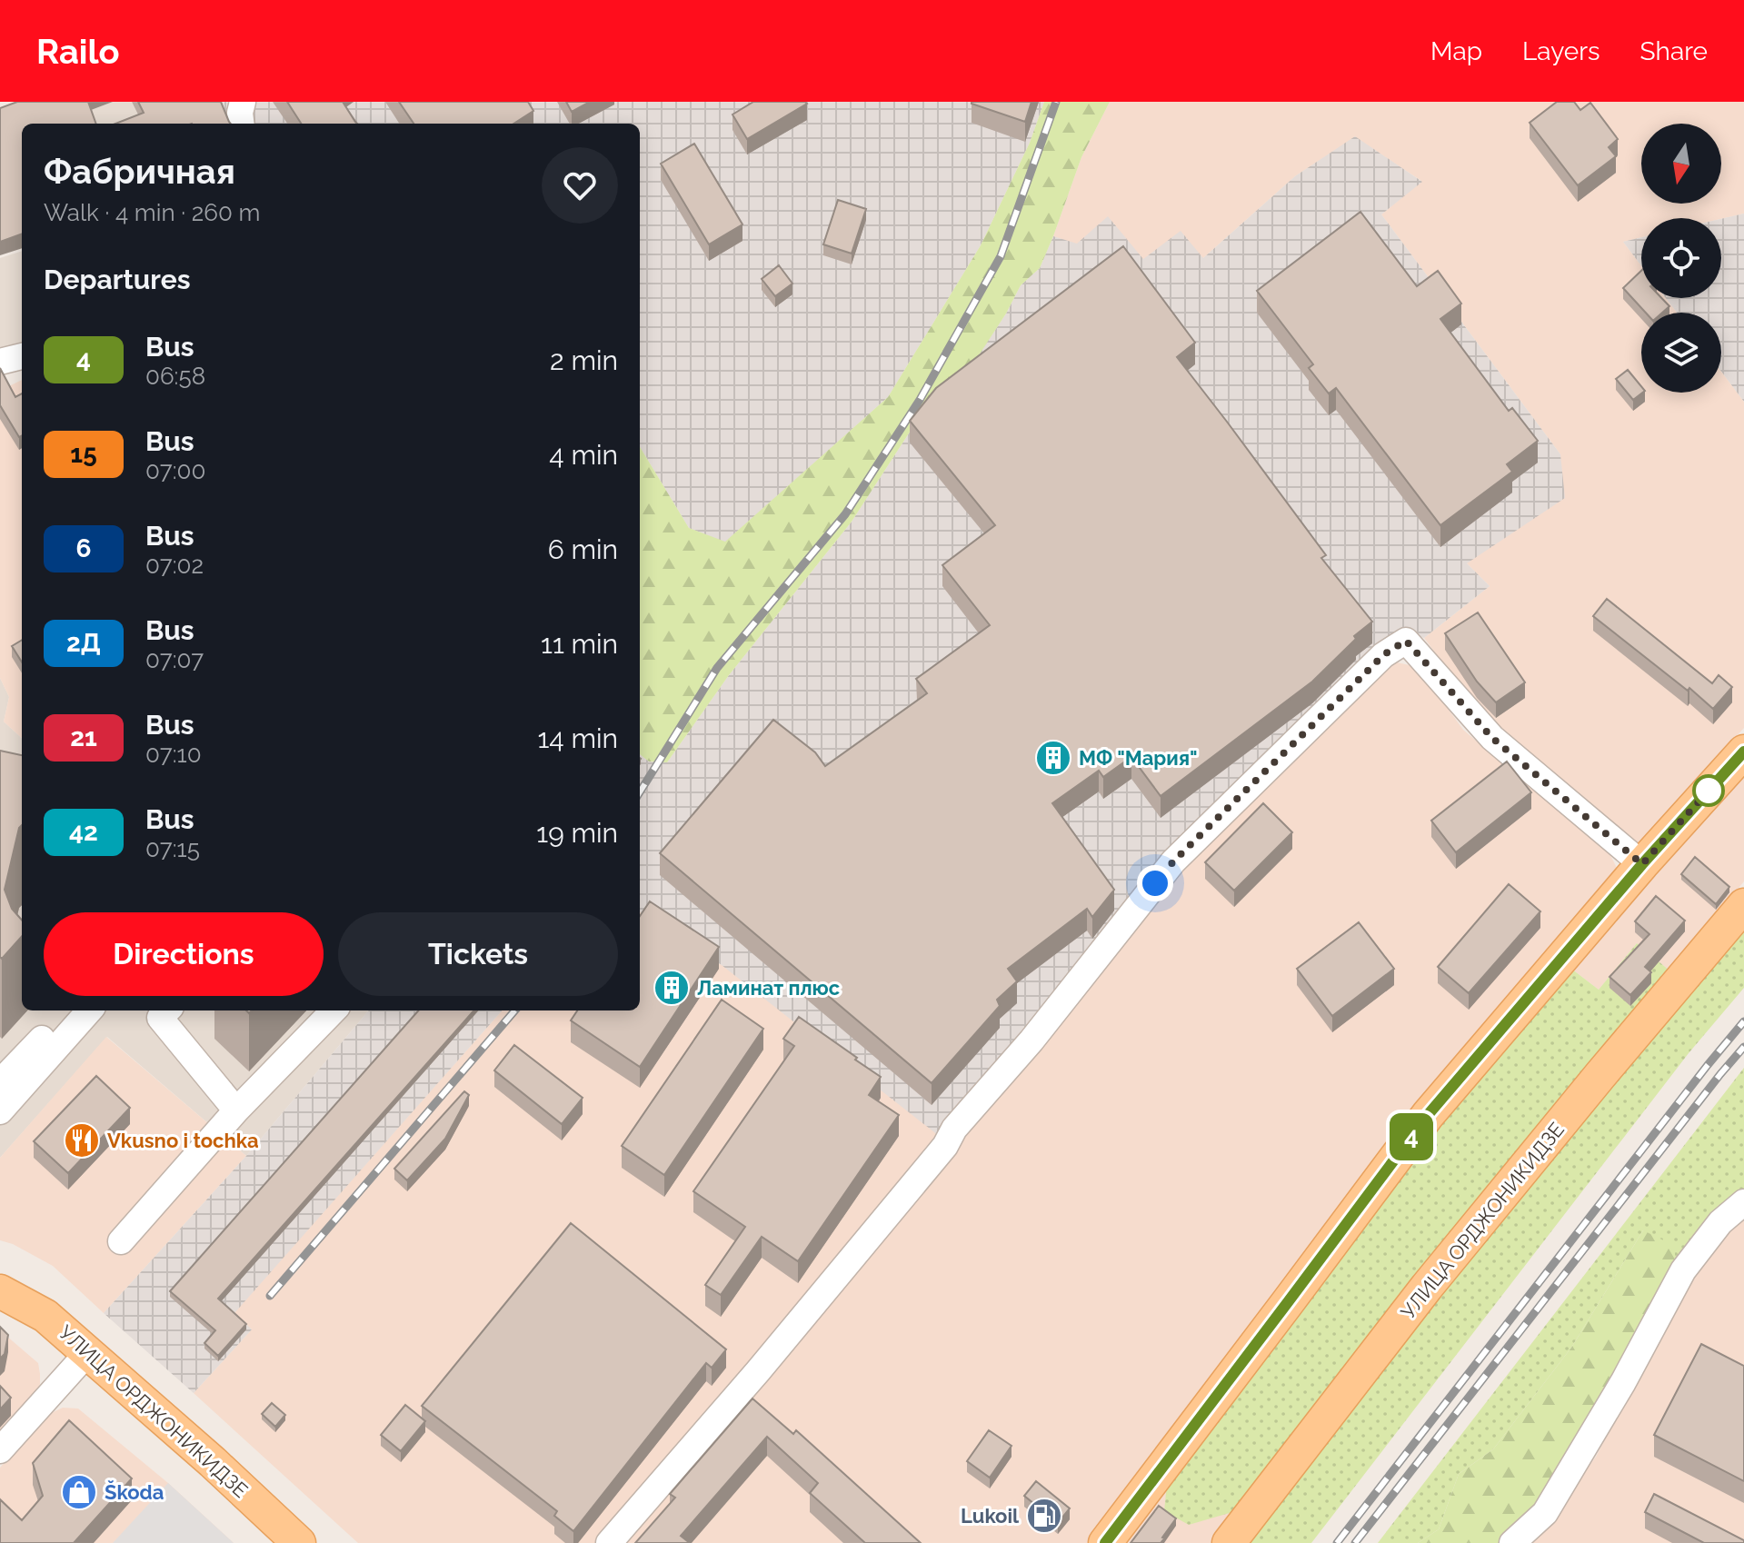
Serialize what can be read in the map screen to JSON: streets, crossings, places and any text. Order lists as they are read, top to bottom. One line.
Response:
{"streets":{"main road":["УЛИЦА ОРДЖОНИКИДЗЕ"]},"places":{"building":["МФ \"Мария\"","Ламинат плюс"],"restaurant":["Vkusno i tochka"],"shop":["Škoda"],"fuel station":["Lukoil"]},"lines":["bus line 4"],"north":"bottom","page":{"header":"Railo","nav":["Map","Layers","Share"],"on_map":"4","heading":[["Фабричная","Walk · 4 min · 260 m"],"Departures"],"list":[{"mark":"4","name":"Bus","note":"06:58","value":"2 min"},{"mark":"15","name":"Bus","note":"07:00","value":"4 min"},{"mark":"6","name":"Bus","note":"07:02","value":"6 min"},{"mark":"2Д","name":"Bus","note":"07:07","value":"11 min"},{"mark":"21","name":"Bus","note":"07:10","value":"14 min"},{"mark":"42","name":"Bus","note":"07:15","value":"19 min"}],"buttons":["Directions","Tickets"]}}
